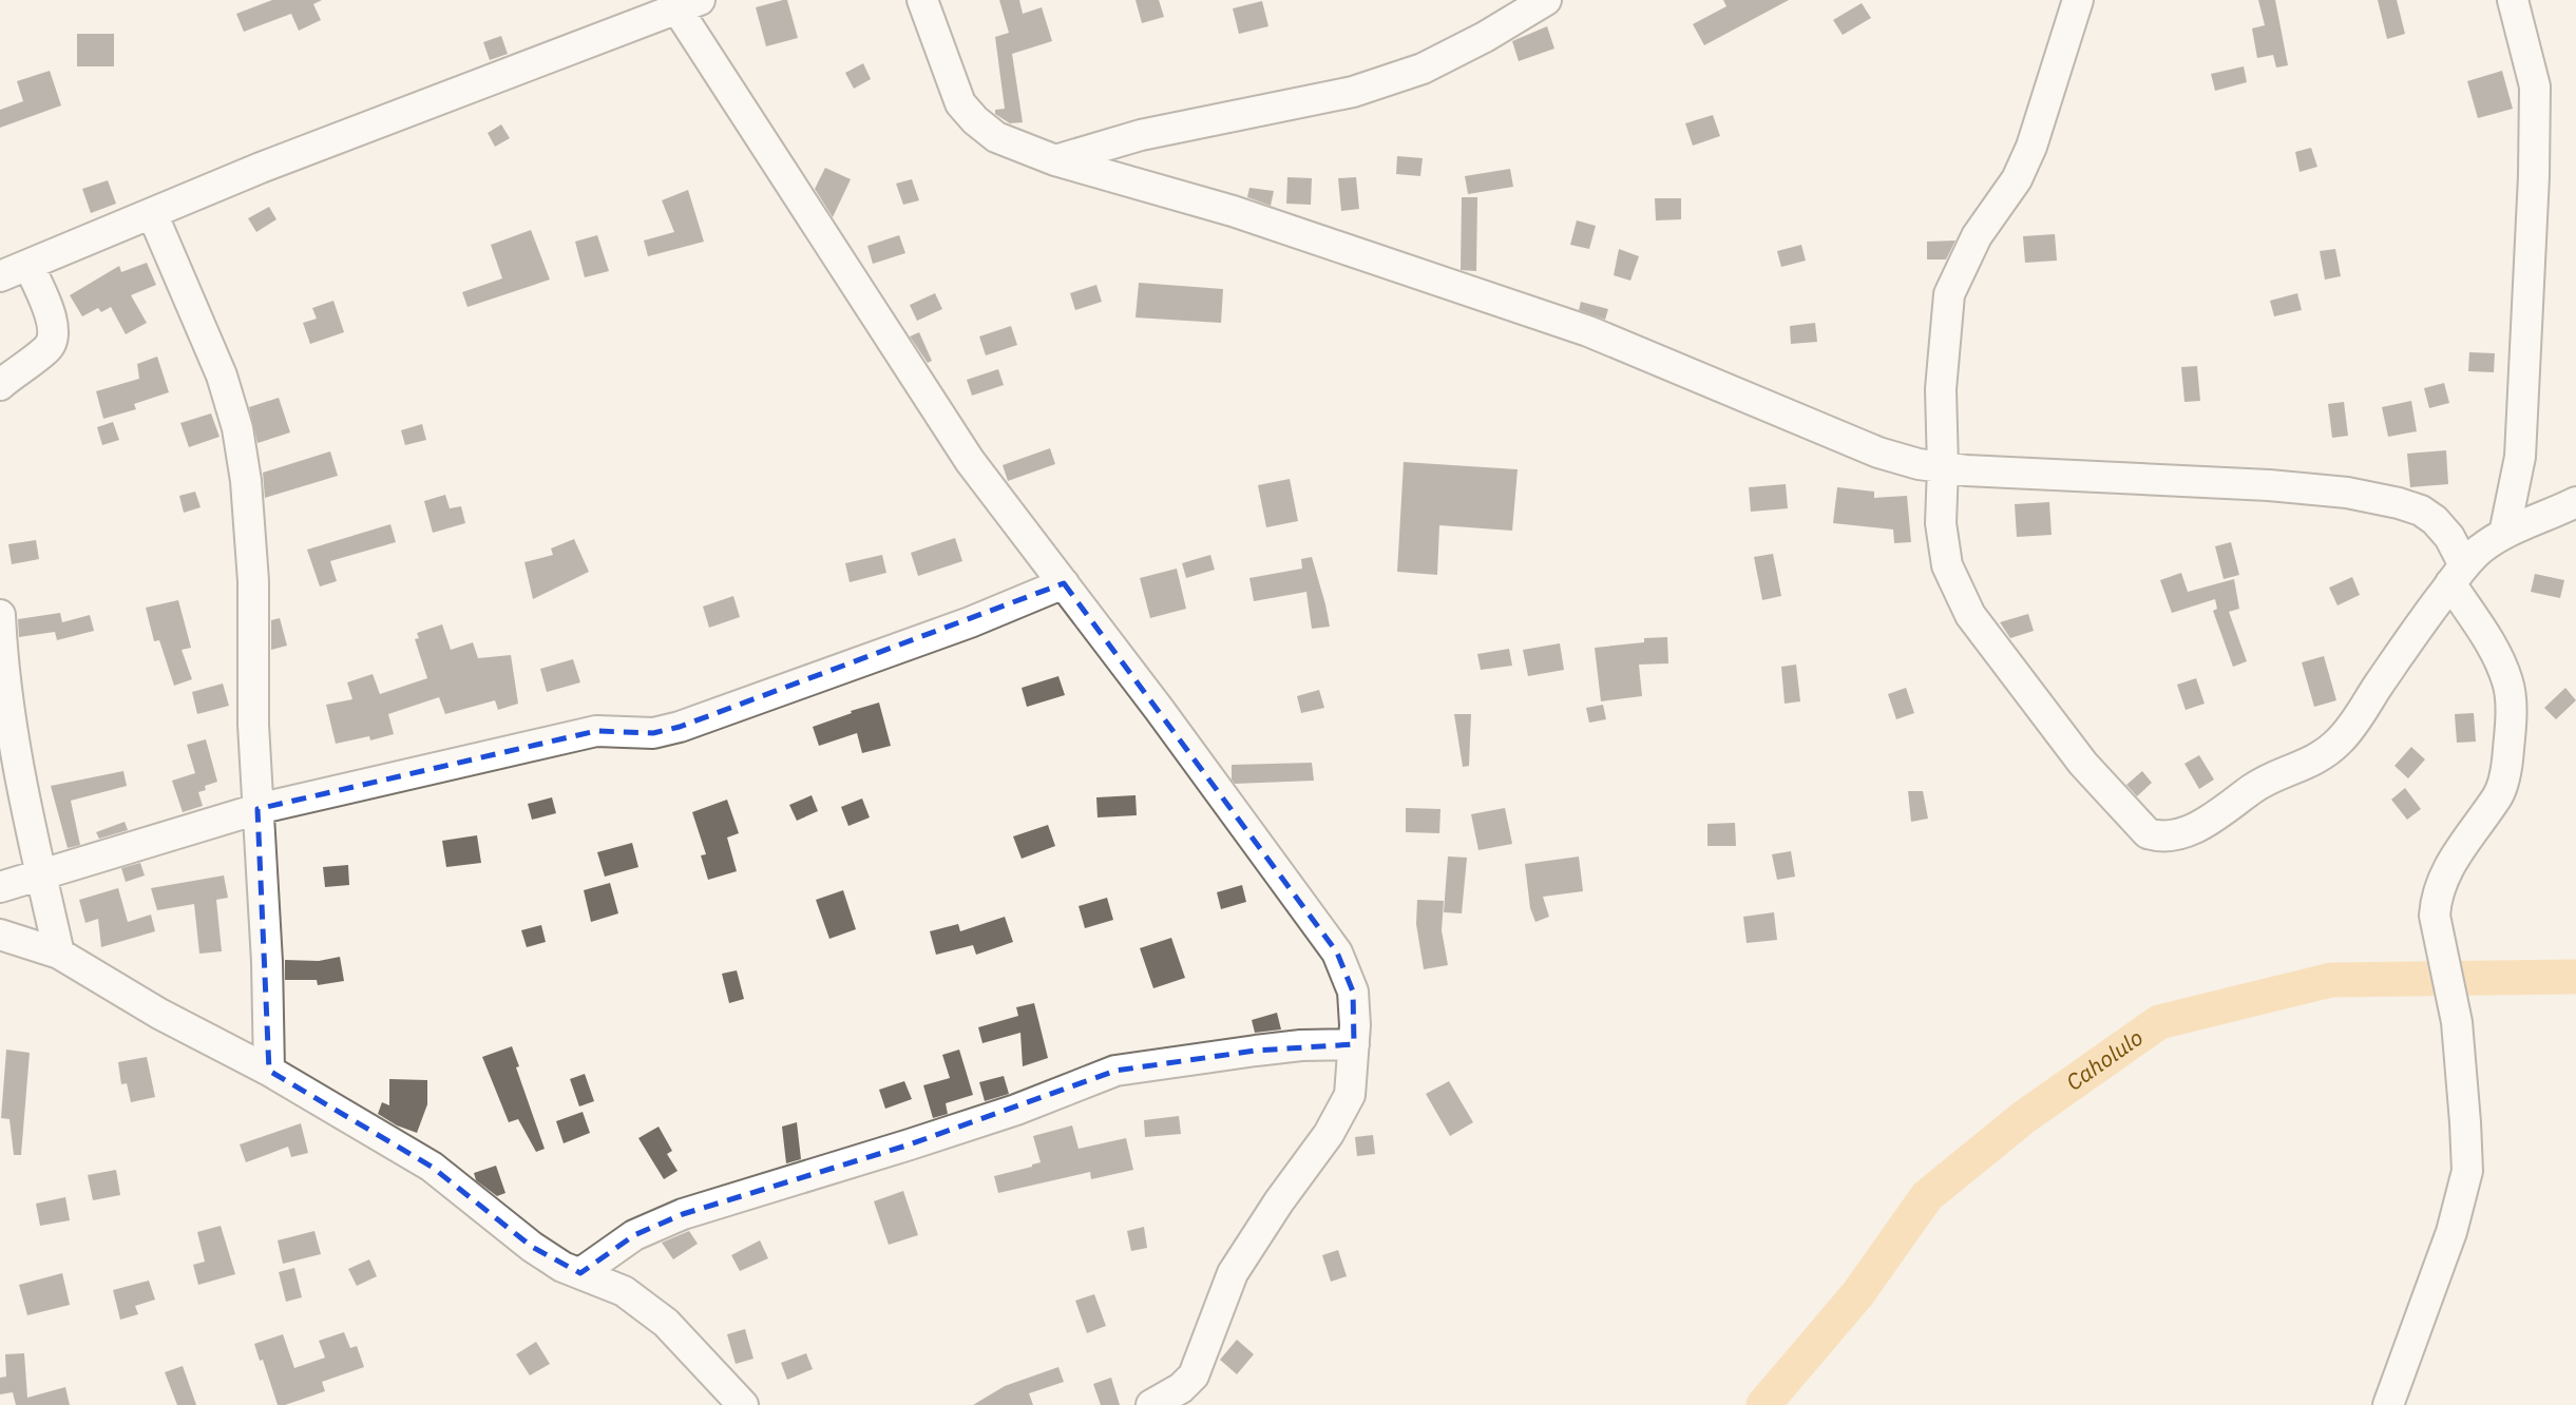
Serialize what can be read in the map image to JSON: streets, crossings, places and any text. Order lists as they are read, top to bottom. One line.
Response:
{"water":["Caholulo"]}
